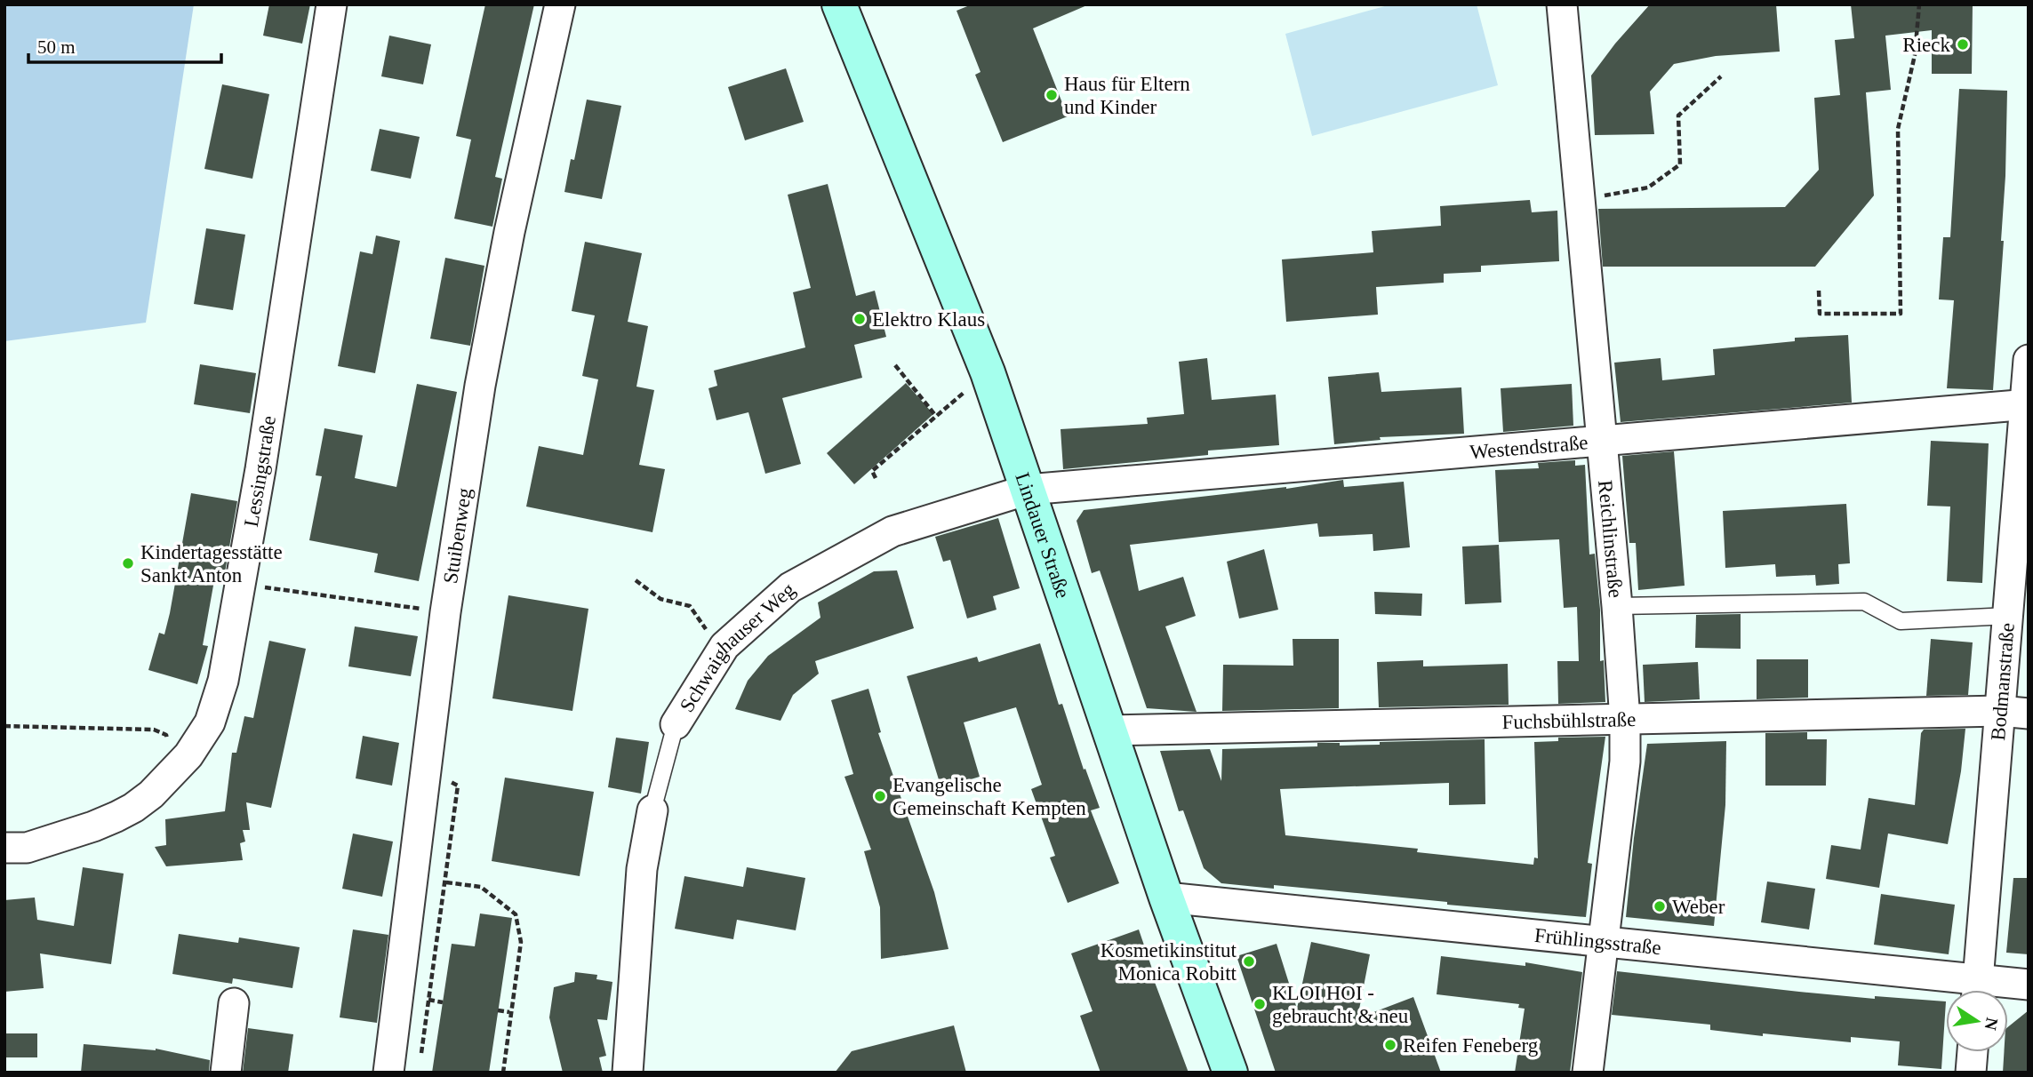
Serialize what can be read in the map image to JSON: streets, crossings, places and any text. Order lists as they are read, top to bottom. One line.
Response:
{"streets":{"street":["Westendstraße","Lessingstraße","Stuibenweg","Lindauer Straße","Reichlinstraße","Schwaighauser Weg","Bodmanstraße","Fuchsbühlstraße","Frühlingsstraße"]},"crossings":[["Westendstraße","Lindauer Straße"],["Westendstraße","Reichlinstraße"],["Westendstraße","Schwaighauser Weg"],["Westendstraße","Bodmanstraße"],["Lindauer Straße","Schwaighauser Weg"],["Lindauer Straße","Fuchsbühlstraße"],["Lindauer Straße","Frühlingsstraße"],["Reichlinstraße","Fuchsbühlstraße"],["Reichlinstraße","Frühlingsstraße"],["Bodmanstraße","Fuchsbühlstraße"]],"places":["Rieck","Haus für Eltern und Kinder","Elektro Klaus","Kindertagesstätte Sankt Anton","Evangelische Gemeinschaft Kempten","Weber","Kosmetikinstitut Monica Robitt","KLOI HOI - gebraucht & neu","Reifen Feneberg"],"scale_bar":"50 m","north":"right"}
